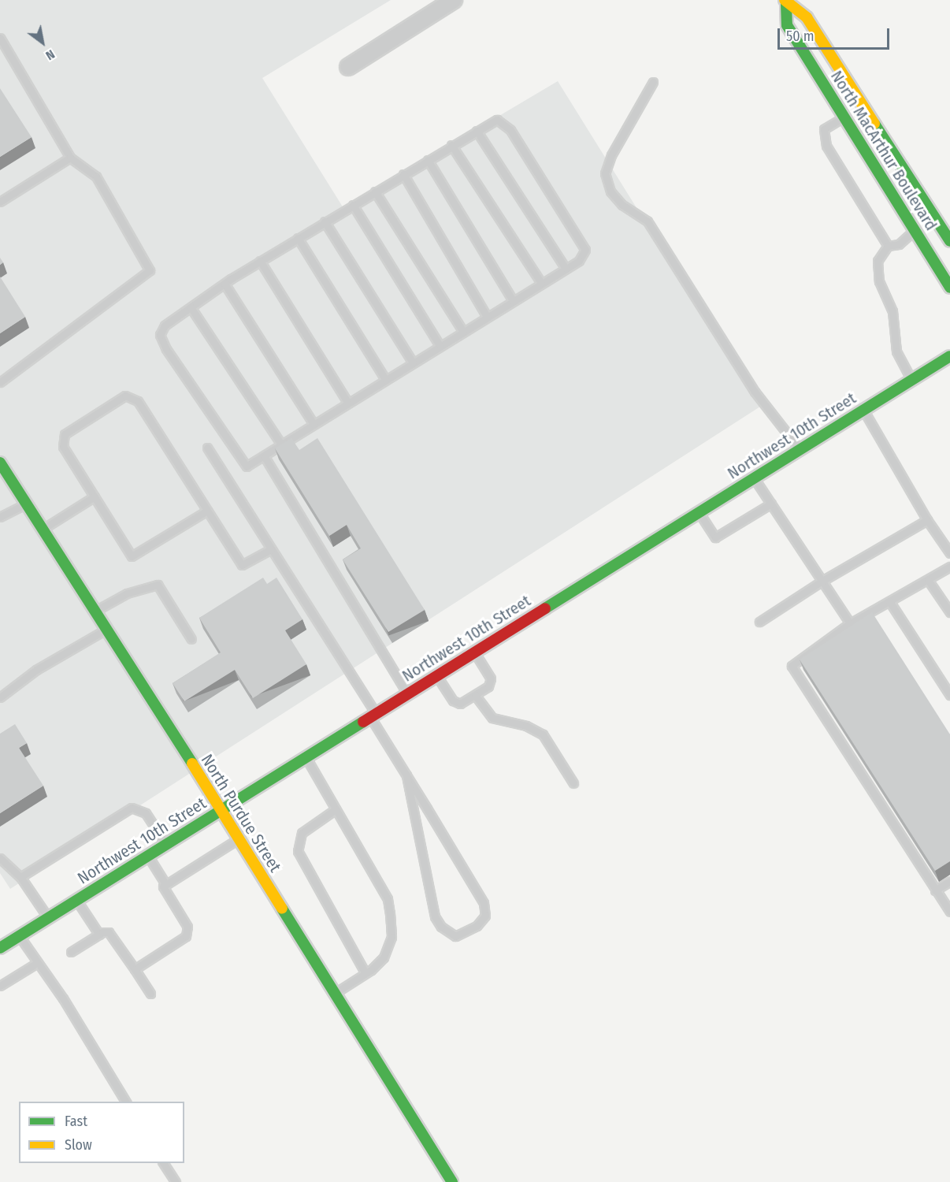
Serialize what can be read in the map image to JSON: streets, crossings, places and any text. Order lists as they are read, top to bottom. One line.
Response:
{"streets":{"main road":["North MacArthur Boulevard","Northwest 10th Street","North Purdue Street"]},"crossings":[["Northwest 10th Street","North Purdue Street"]],"legend":["Fast","Slow"],"scale_bar":"50 m","north":"bottom right"}
